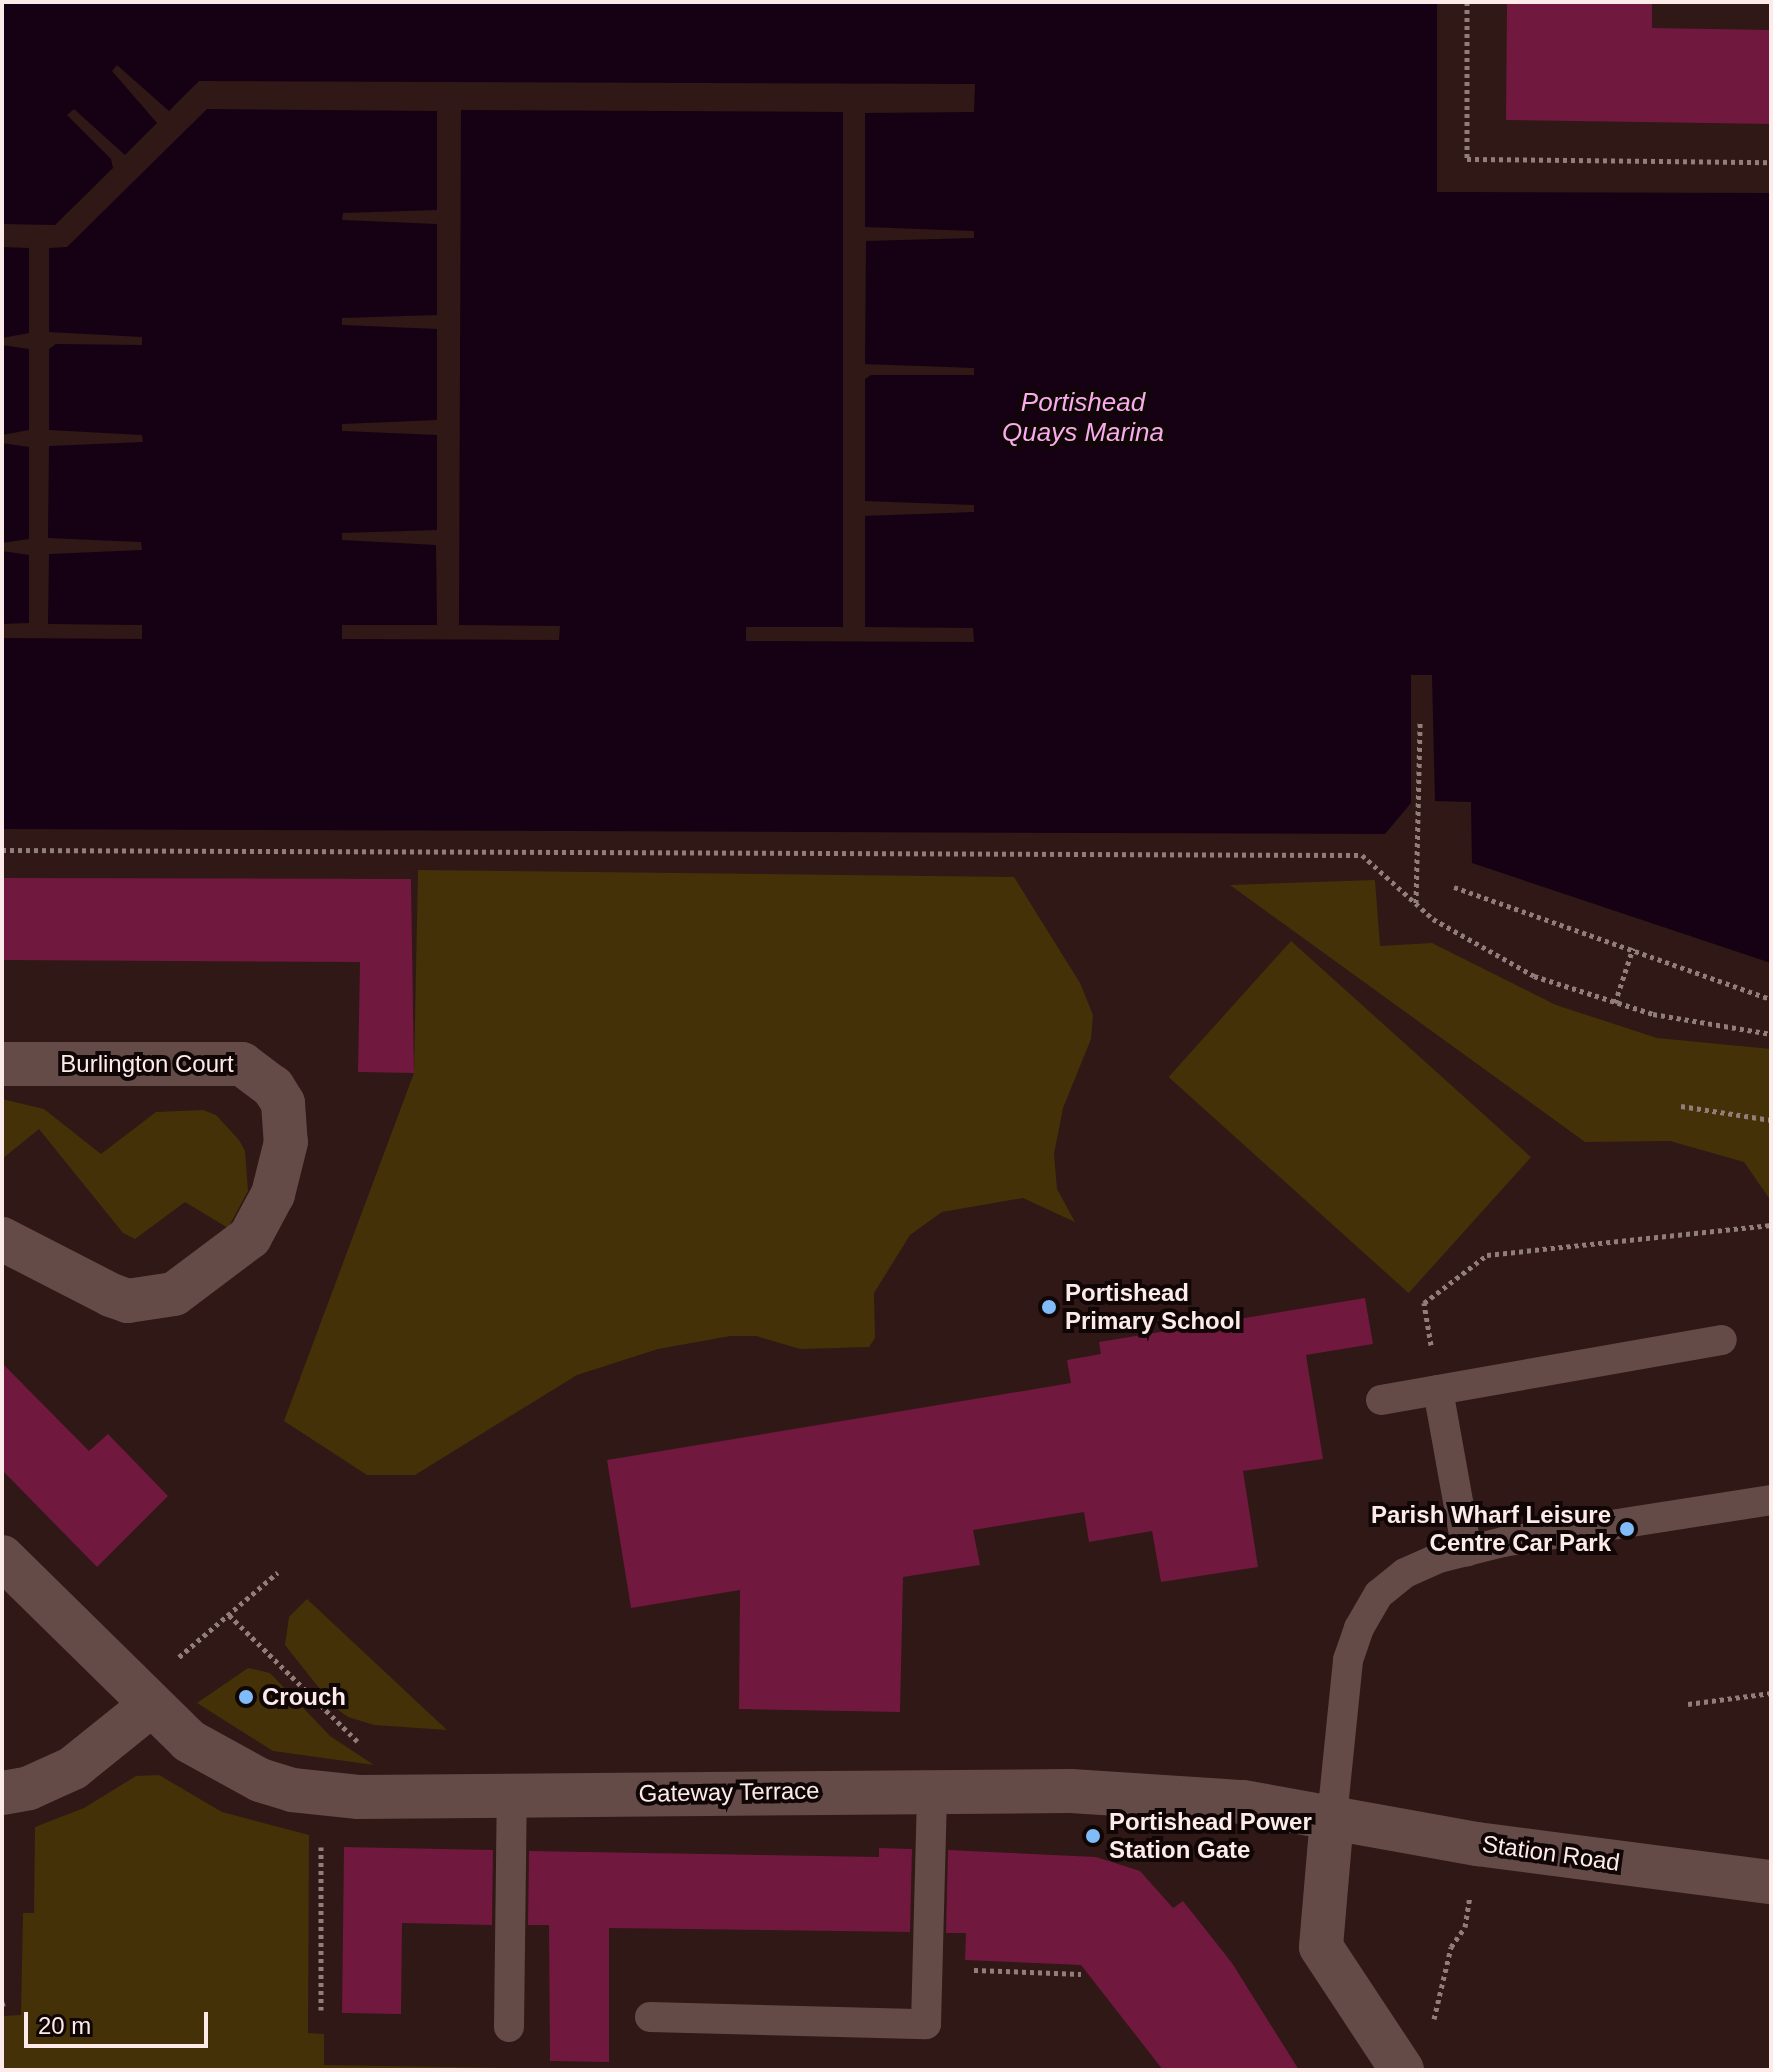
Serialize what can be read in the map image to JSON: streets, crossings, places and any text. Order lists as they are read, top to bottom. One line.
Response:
{"streets":{"street":["Burlington Court","Gateway Terrace","Station Road"]},"crossings":[["Gateway Terrace","Station Road"]],"water":["Portishead Quays Marina"],"places":["Portishead Primary School","Parish Wharf Leisure Centre Car Park","Crouch","Portishead Power Station Gate"],"scale_bar":"20 m"}
